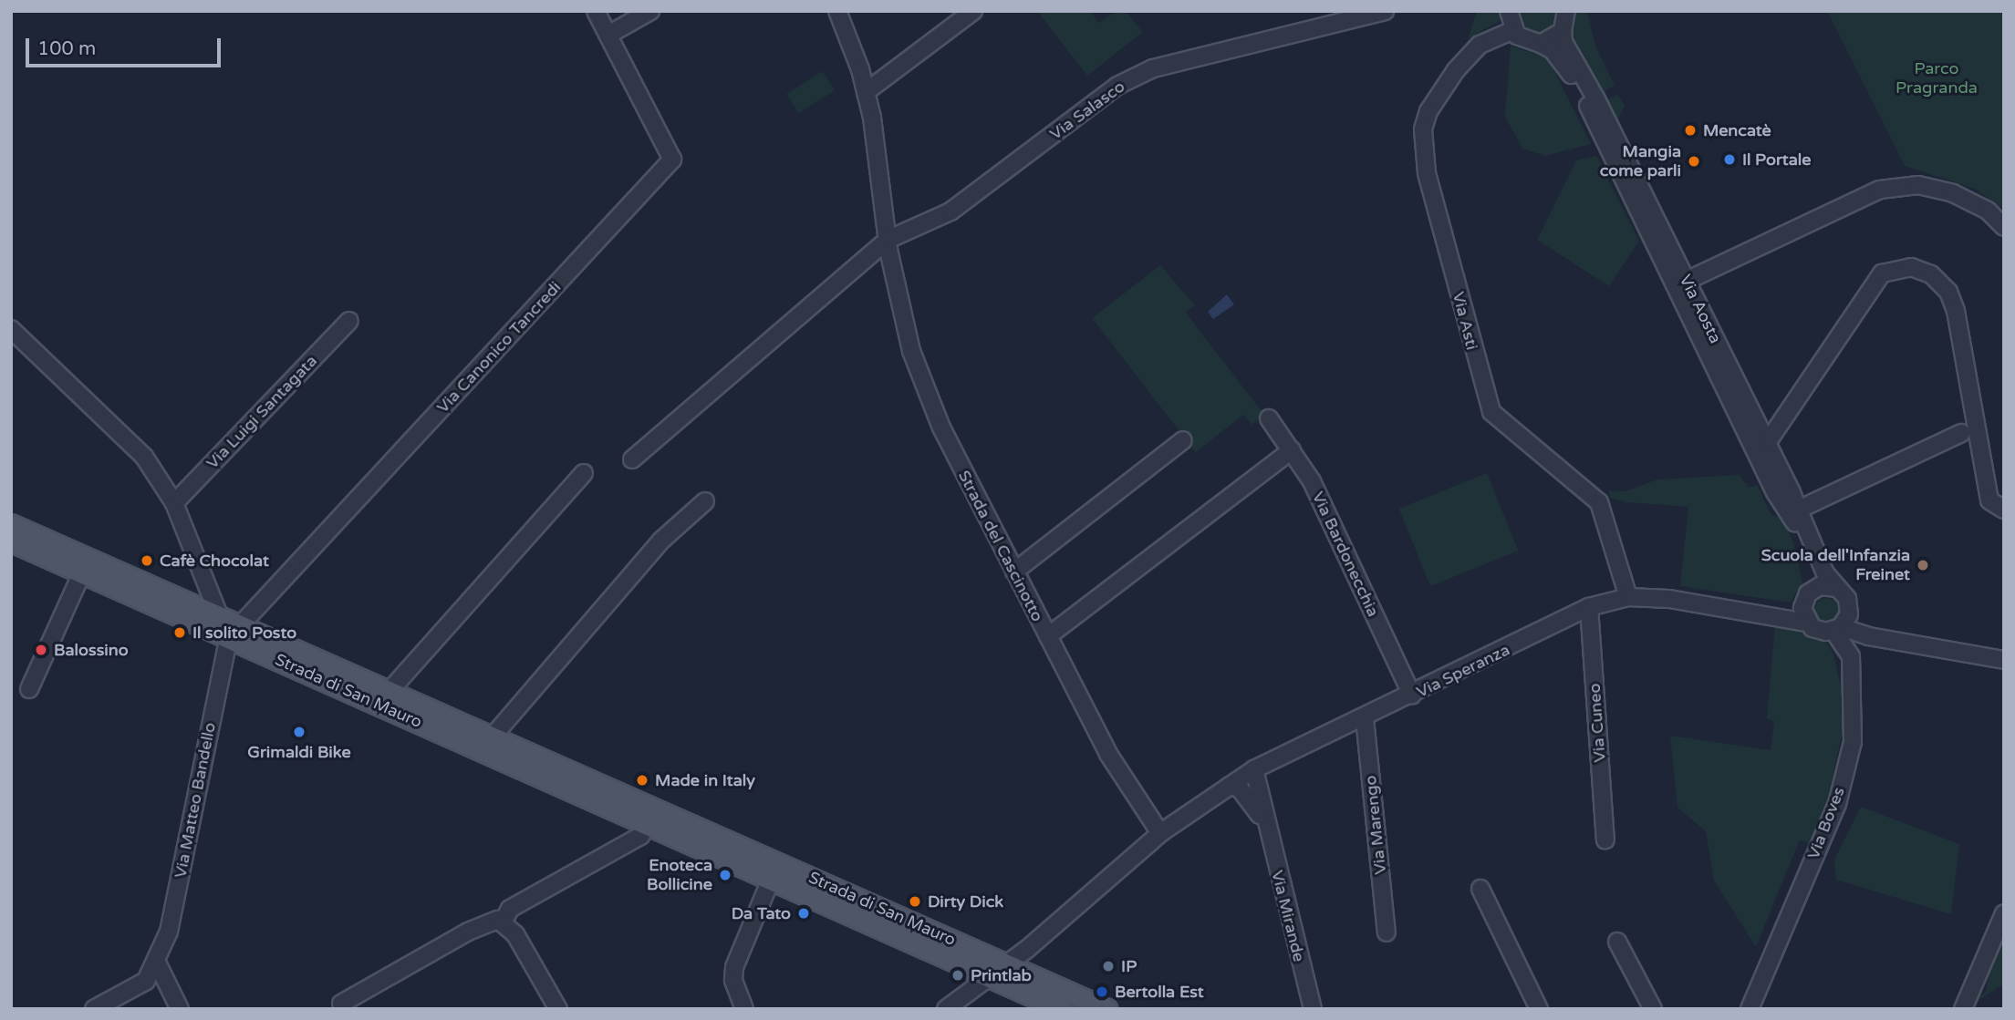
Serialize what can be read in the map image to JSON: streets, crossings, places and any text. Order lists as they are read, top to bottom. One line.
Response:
{"streets":{"main road":["Strada di San Mauro"],"street":["Via Salasco","Via Aosta","Via Asti","Via Canonico Tancredi","Via Luigi Santagata","Strada del Cascinotto","Via Bardonecchia","Via Speranza","Via Cuneo","Via Matteo Bandello","Via Boves","Via Marengo","Via Mirande"]},"crossings":[["Via Salasco","Strada del Cascinotto"],["Via Aosta","Via Asti"],["Via Aosta","Via Speranza"],["Via Aosta","Via Boves"],["Via Asti","Via Speranza"],["Via Canonico Tancredi","Strada di San Mauro"],["Via Canonico Tancredi","Via Matteo Bandello"],["Strada del Cascinotto","Via Speranza"],["Via Bardonecchia","Via Speranza"],["Via Speranza","Strada di San Mauro"],["Via Speranza","Via Cuneo"],["Via Speranza","Via Boves"],["Via Speranza","Via Marengo"],["Via Speranza","Via Mirande"],["Strada di San Mauro","Via Matteo Bandello"]],"parks":["Parco Pragranda"],"places":["Mencatè","Il Portale","Mangia come parli","Cafè Chocolat","Scuola dell'Infanzia Freinet","Il solito Posto","Balossino","Grimaldi Bike","Made in Italy","Enoteca Bollicine","Dirty Dick","Da Tato","IP","Printlab","Bertolla Est"],"scale_bar":"100 m"}
